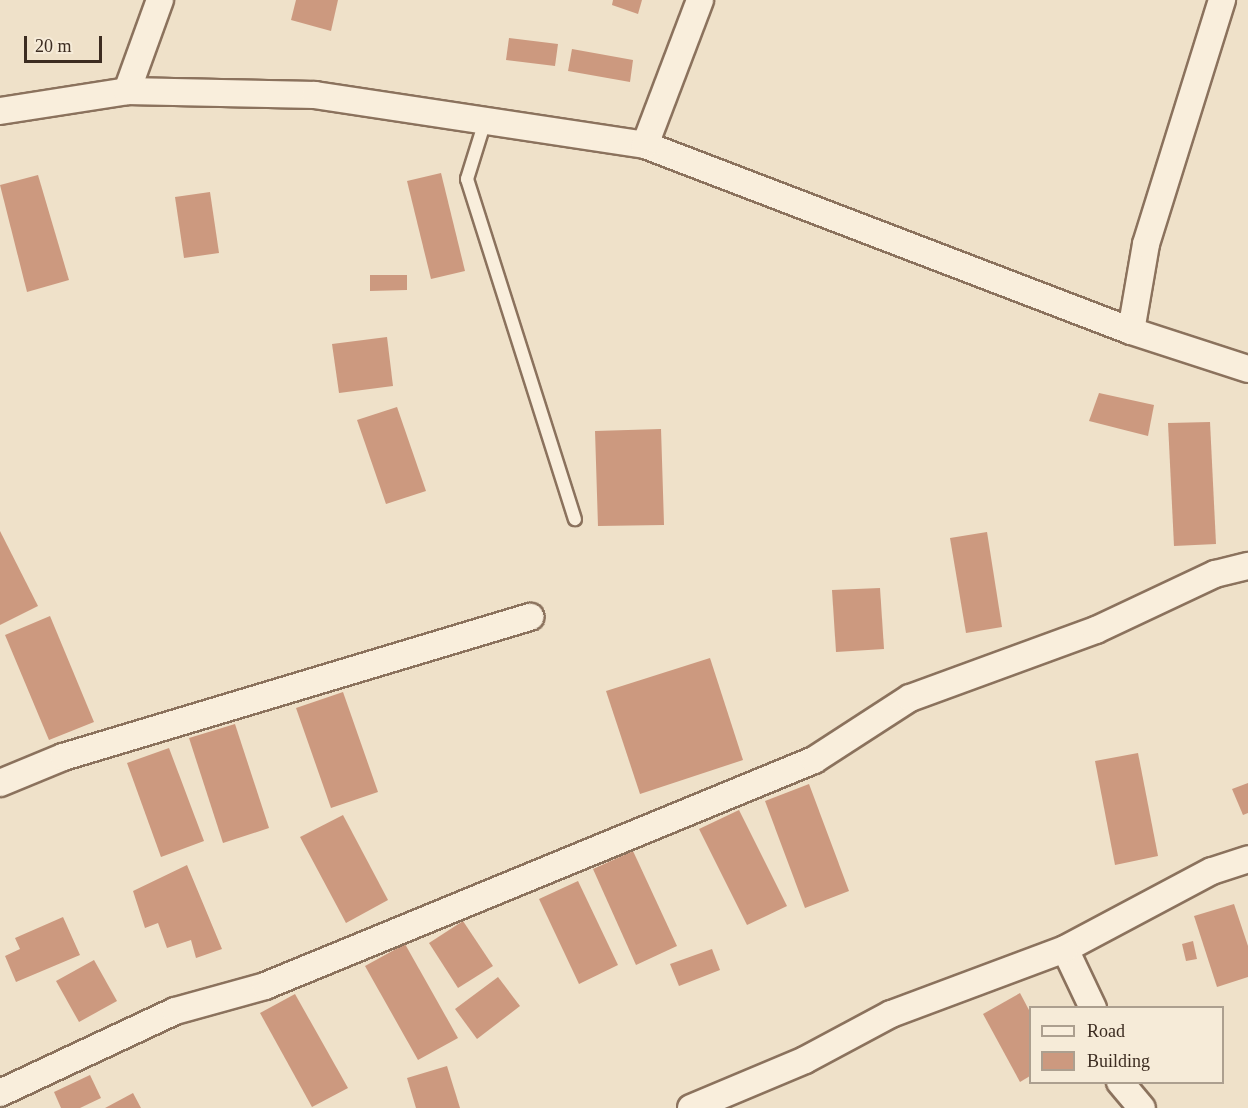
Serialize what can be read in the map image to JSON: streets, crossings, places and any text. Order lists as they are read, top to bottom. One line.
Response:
{"legend":["Road","Building"],"scale_bar":"20 m"}
